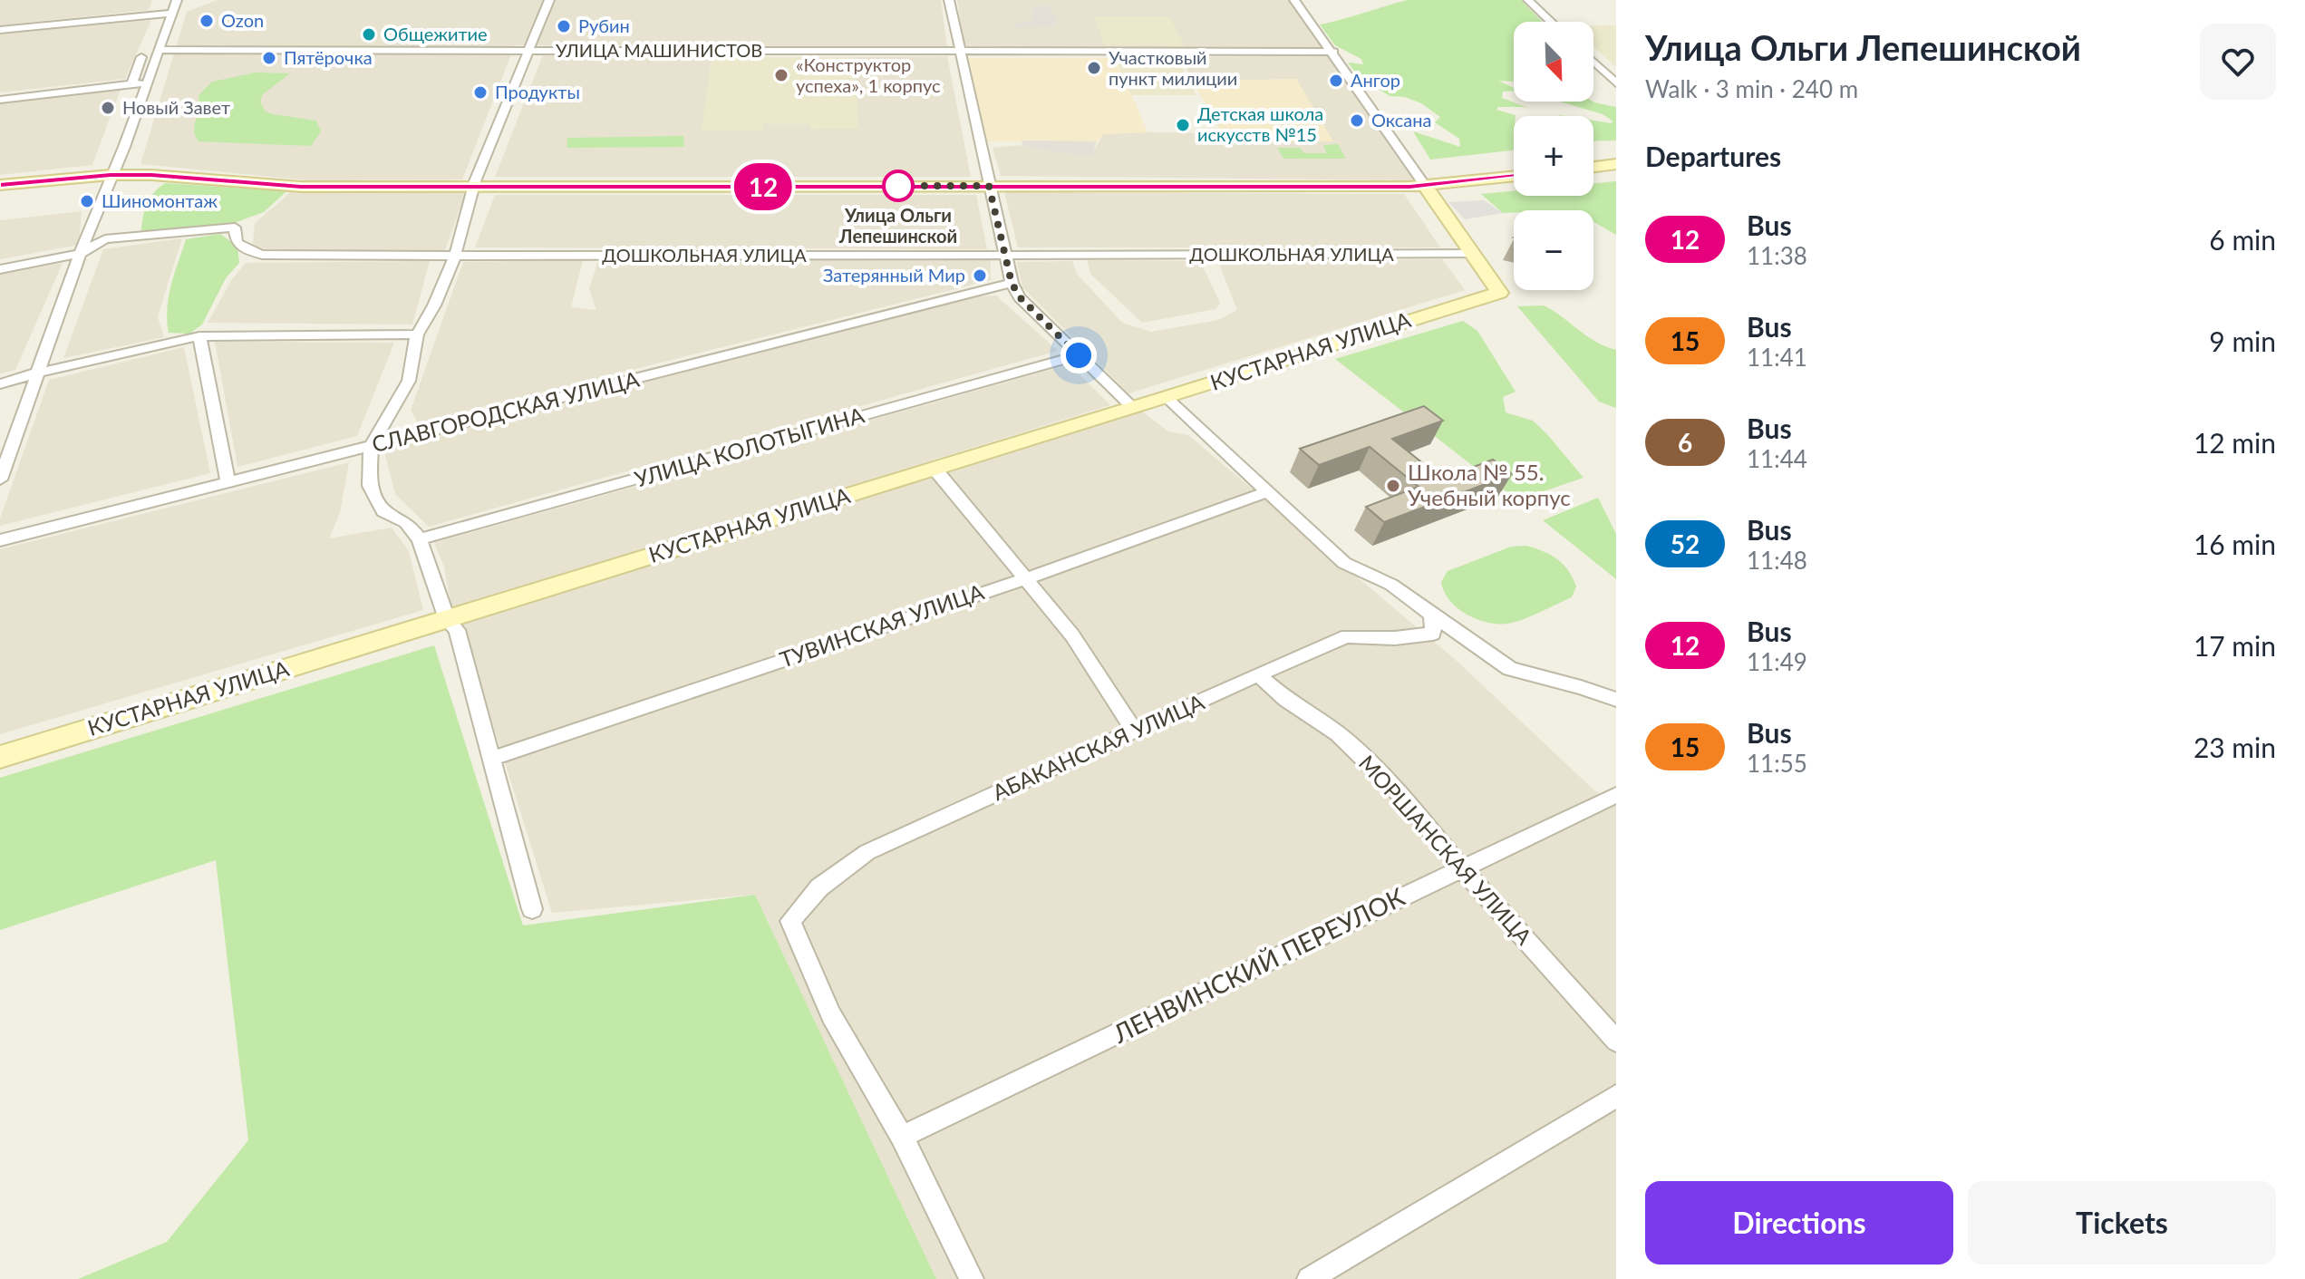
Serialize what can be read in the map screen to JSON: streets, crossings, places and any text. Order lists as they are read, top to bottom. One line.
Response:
{"streets":{"main road":["КУСТАРНАЯ УЛИЦА"],"street":["УЛИЦА МАШИНИСТОВ","ДОШКОЛЬНАЯ УЛИЦА","СЛАВГОРОДСКАЯ УЛИЦА","УЛИЦА КОЛОТЫГИНА","ТУВИНСКАЯ УЛИЦА","АБАКАНСКАЯ УЛИЦА","МОРШАНСКАЯ УЛИЦА","ЛЕНВИНСКИЙ ПЕРЕУЛОК"]},"crossings":[["ДОШКОЛЬНАЯ УЛИЦА","КУСТАРНАЯ УЛИЦА"],["АБАКАНСКАЯ УЛИЦА","МОРШАНСКАЯ УЛИЦА"],["АБАКАНСКАЯ УЛИЦА","ЛЕНВИНСКИЙ ПЕРЕУЛОК"],["МОРШАНСКАЯ УЛИЦА","ЛЕНВИНСКИЙ ПЕРЕУЛОК"]],"places":["Ozon","Рубин","Общежитие","Пятёрочка","Участковый пункт милиции","«Конструктор успеха», 1 корпус","Ангор","Продукты","Новый Завет","Оксана","Детская школа искусств №15","Улица Ольги Лепешинской","Шиномонтаж","Затерянный Мир","Школа № 55. Учебный корпус"],"lines":["bus line 12"],"north":"bottom right","page":{"on_map":"12","heading":[["Улица Ольги Лепешинской","Walk · 3 min · 240 m"],"Departures"],"map_buttons":["+","−"],"list":[{"mark":"12","name":"Bus","note":"11:38","value":"6 min"},{"mark":"15","name":"Bus","note":"11:41","value":"9 min"},{"mark":"6","name":"Bus","note":"11:44","value":"12 min"},{"mark":"52","name":"Bus","note":"11:48","value":"16 min"},{"mark":"12","name":"Bus","note":"11:49","value":"17 min"},{"mark":"15","name":"Bus","note":"11:55","value":"23 min"}],"buttons":["Directions","Tickets"]}}
